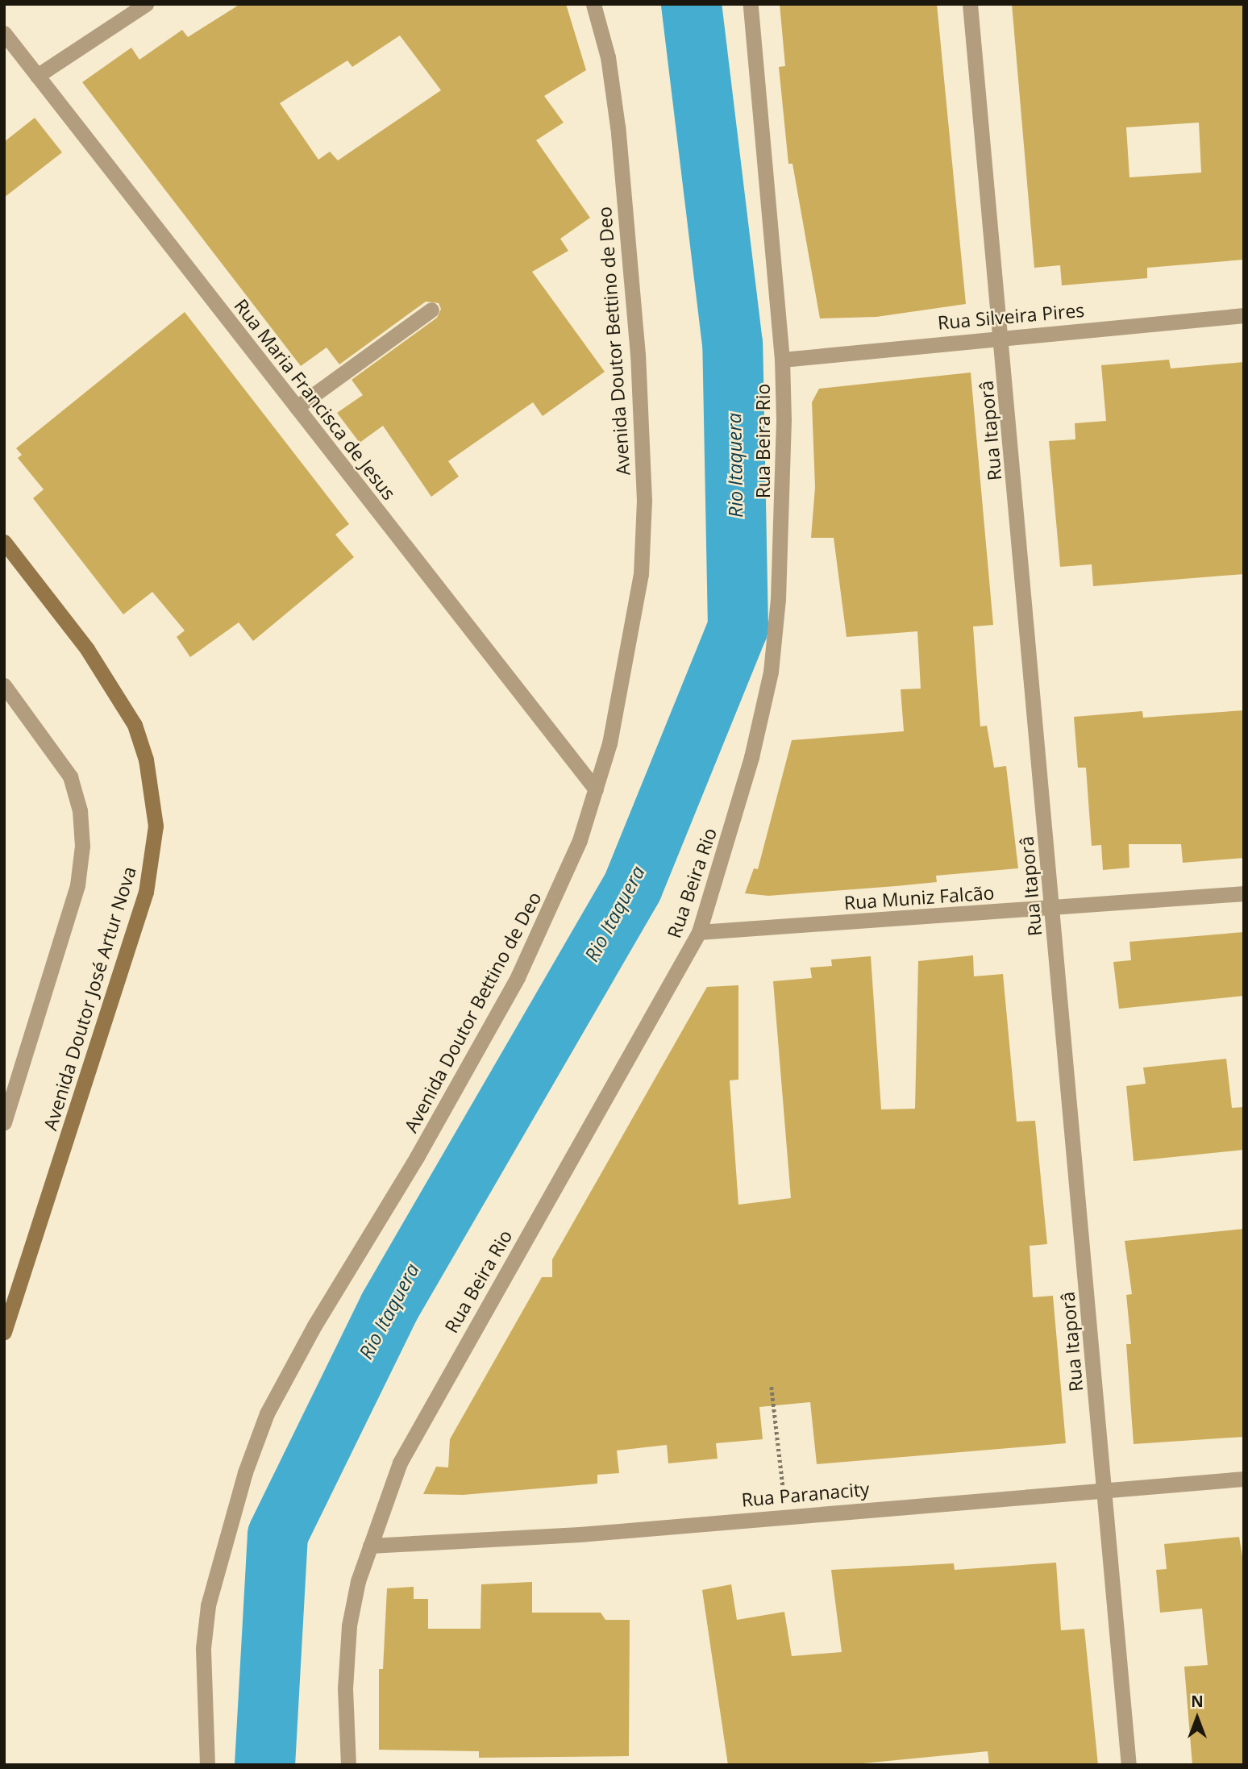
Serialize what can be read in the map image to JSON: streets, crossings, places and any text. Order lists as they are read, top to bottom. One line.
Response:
{"streets":{"main road":["Avenida Doutor José Artur Nova"],"street":["Rua Silveira Pires","Avenida Doutor Bettino de Deo","Rua Maria Francisca de Jesus","Rua Itaporâ","Rua Beira Rio","Rua Muniz Falcão","Rua Paranacity"]},"crossings":[["Rua Silveira Pires","Rua Itaporâ"],["Rua Silveira Pires","Rua Beira Rio"],["Avenida Doutor Bettino de Deo","Rua Maria Francisca de Jesus"],["Rua Itaporâ","Rua Muniz Falcão"],["Rua Itaporâ","Rua Paranacity"],["Rua Beira Rio","Rua Muniz Falcão"],["Rua Beira Rio","Rua Paranacity"]],"water":["Rio Itaquera"],"north":"top"}
